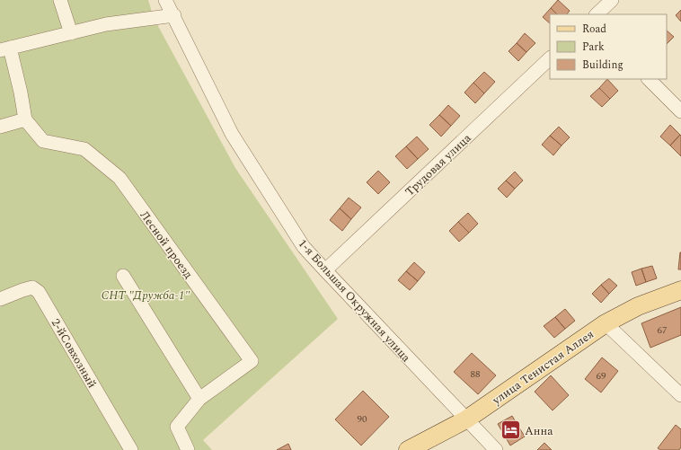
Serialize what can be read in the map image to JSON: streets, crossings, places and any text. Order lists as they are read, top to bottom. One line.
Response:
{"streets":{"main road":["улица Тенистая Аллея"],"street":["Трудовая улица","Лесной проезд","1-я Большая Окружная улица","2-йСовхозный"]},"crossings":[["Трудовая улица","1-я Большая Окружная улица"],["1-я Большая Окружная улица","улица Тенистая Аллея"]],"parks":["СНТ \"Дружба-1\""],"places":{"hotel":["Анна"]},"house_numbers":["67","88","69","90"],"legend":["Road","Park","Building"]}
